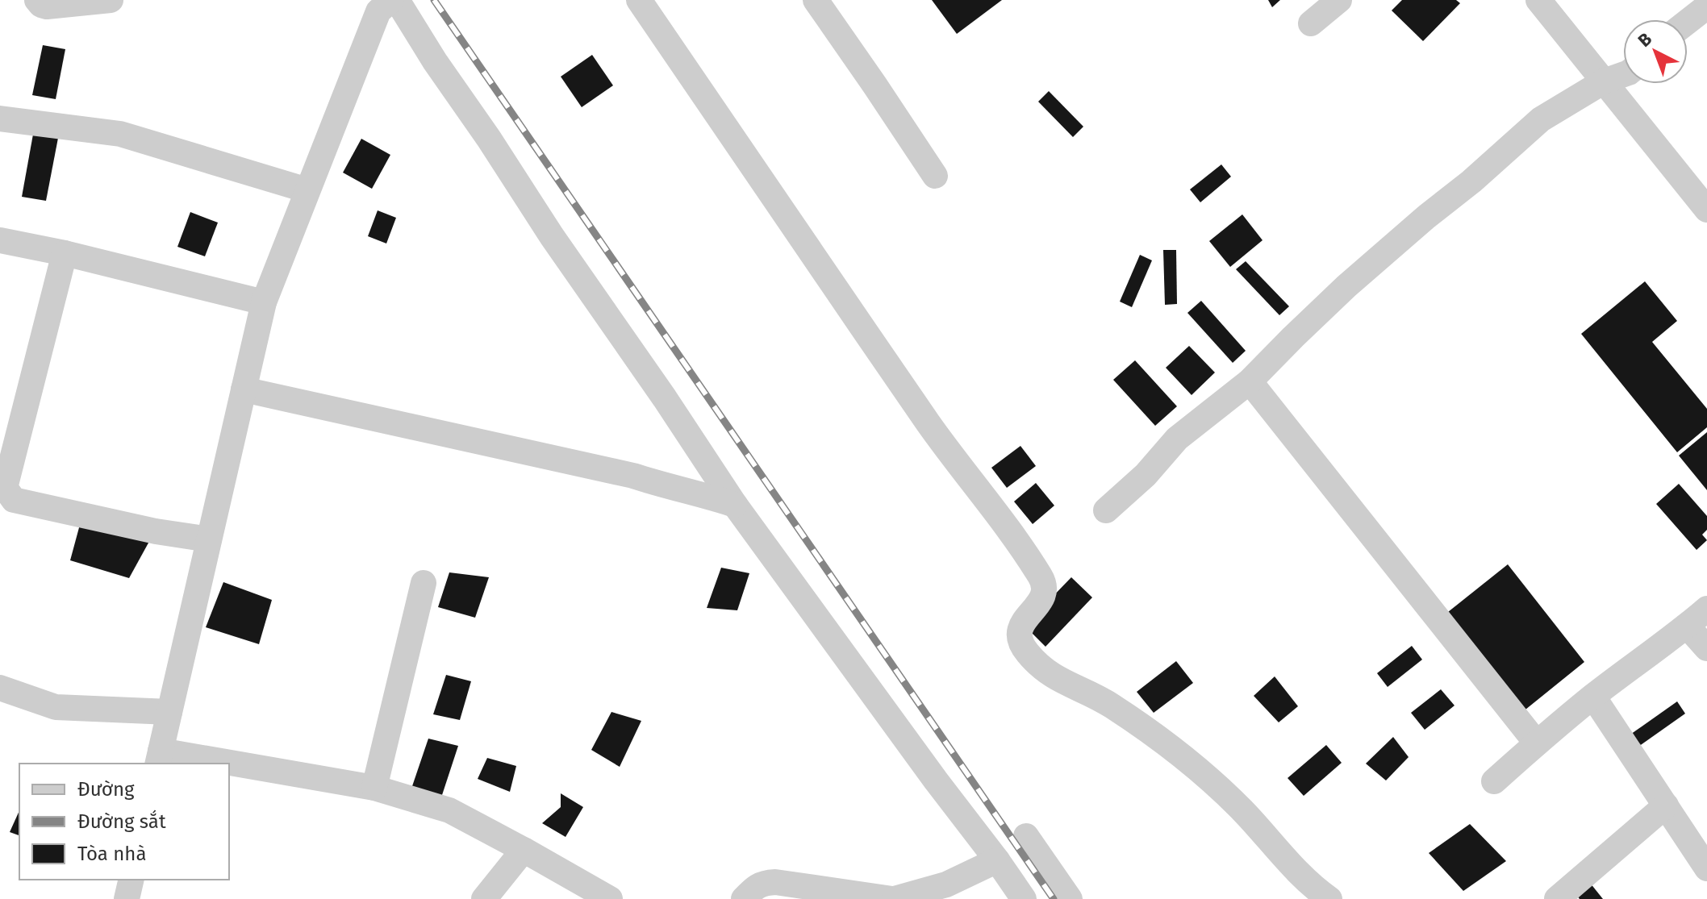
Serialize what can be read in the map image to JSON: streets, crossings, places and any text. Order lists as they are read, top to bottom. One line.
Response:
{"legend":["Đường","Đường sắt","Tòa nhà"],"north":"top left"}
